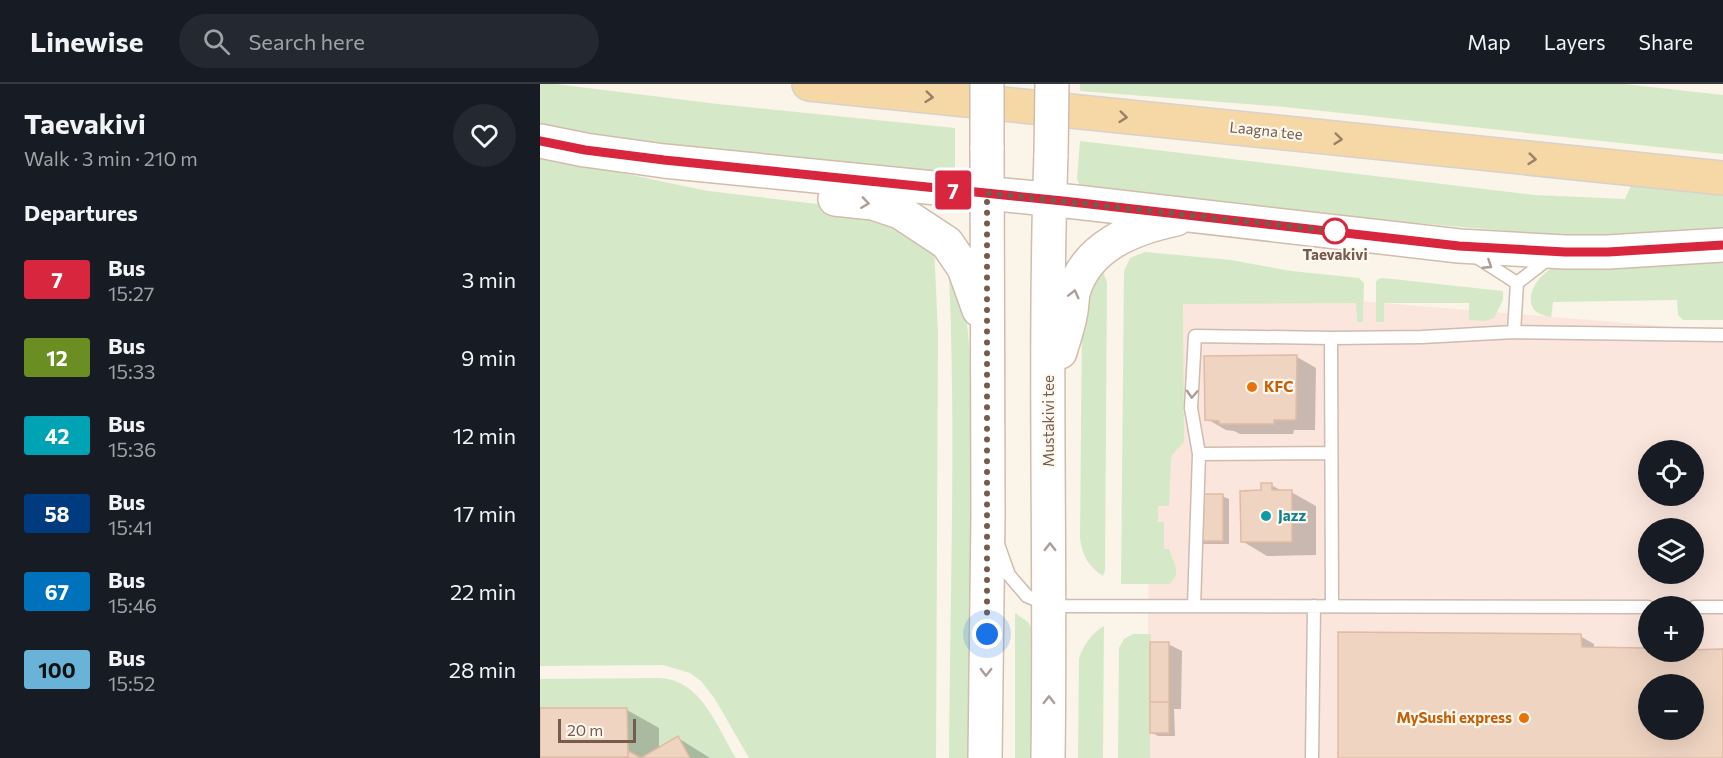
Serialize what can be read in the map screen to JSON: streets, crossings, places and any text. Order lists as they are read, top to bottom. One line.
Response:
{"streets":{"main road":["Laagna tee","Mustakivi tee"]},"places":["Taevakivi","KFC","Jazz","MySushi express"],"lines":["bus line 7"],"scale_bar":"20 m","page":{"header":"Linewise","search":"Search here","nav":["Map","Layers","Share"],"heading":[["Taevakivi","Walk · 3 min · 210 m"],"Departures"],"on_map":"7","list":[{"mark":"7","name":"Bus","note":"15:27","value":"3 min"},{"mark":"12","name":"Bus","note":"15:33","value":"9 min"},{"mark":"42","name":"Bus","note":"15:36","value":"12 min"},{"mark":"58","name":"Bus","note":"15:41","value":"17 min"},{"mark":"67","name":"Bus","note":"15:46","value":"22 min"},{"mark":"100","name":"Bus","note":"15:52","value":"28 min"}],"map_buttons":["+","−"],"scale":"20 m"}}
